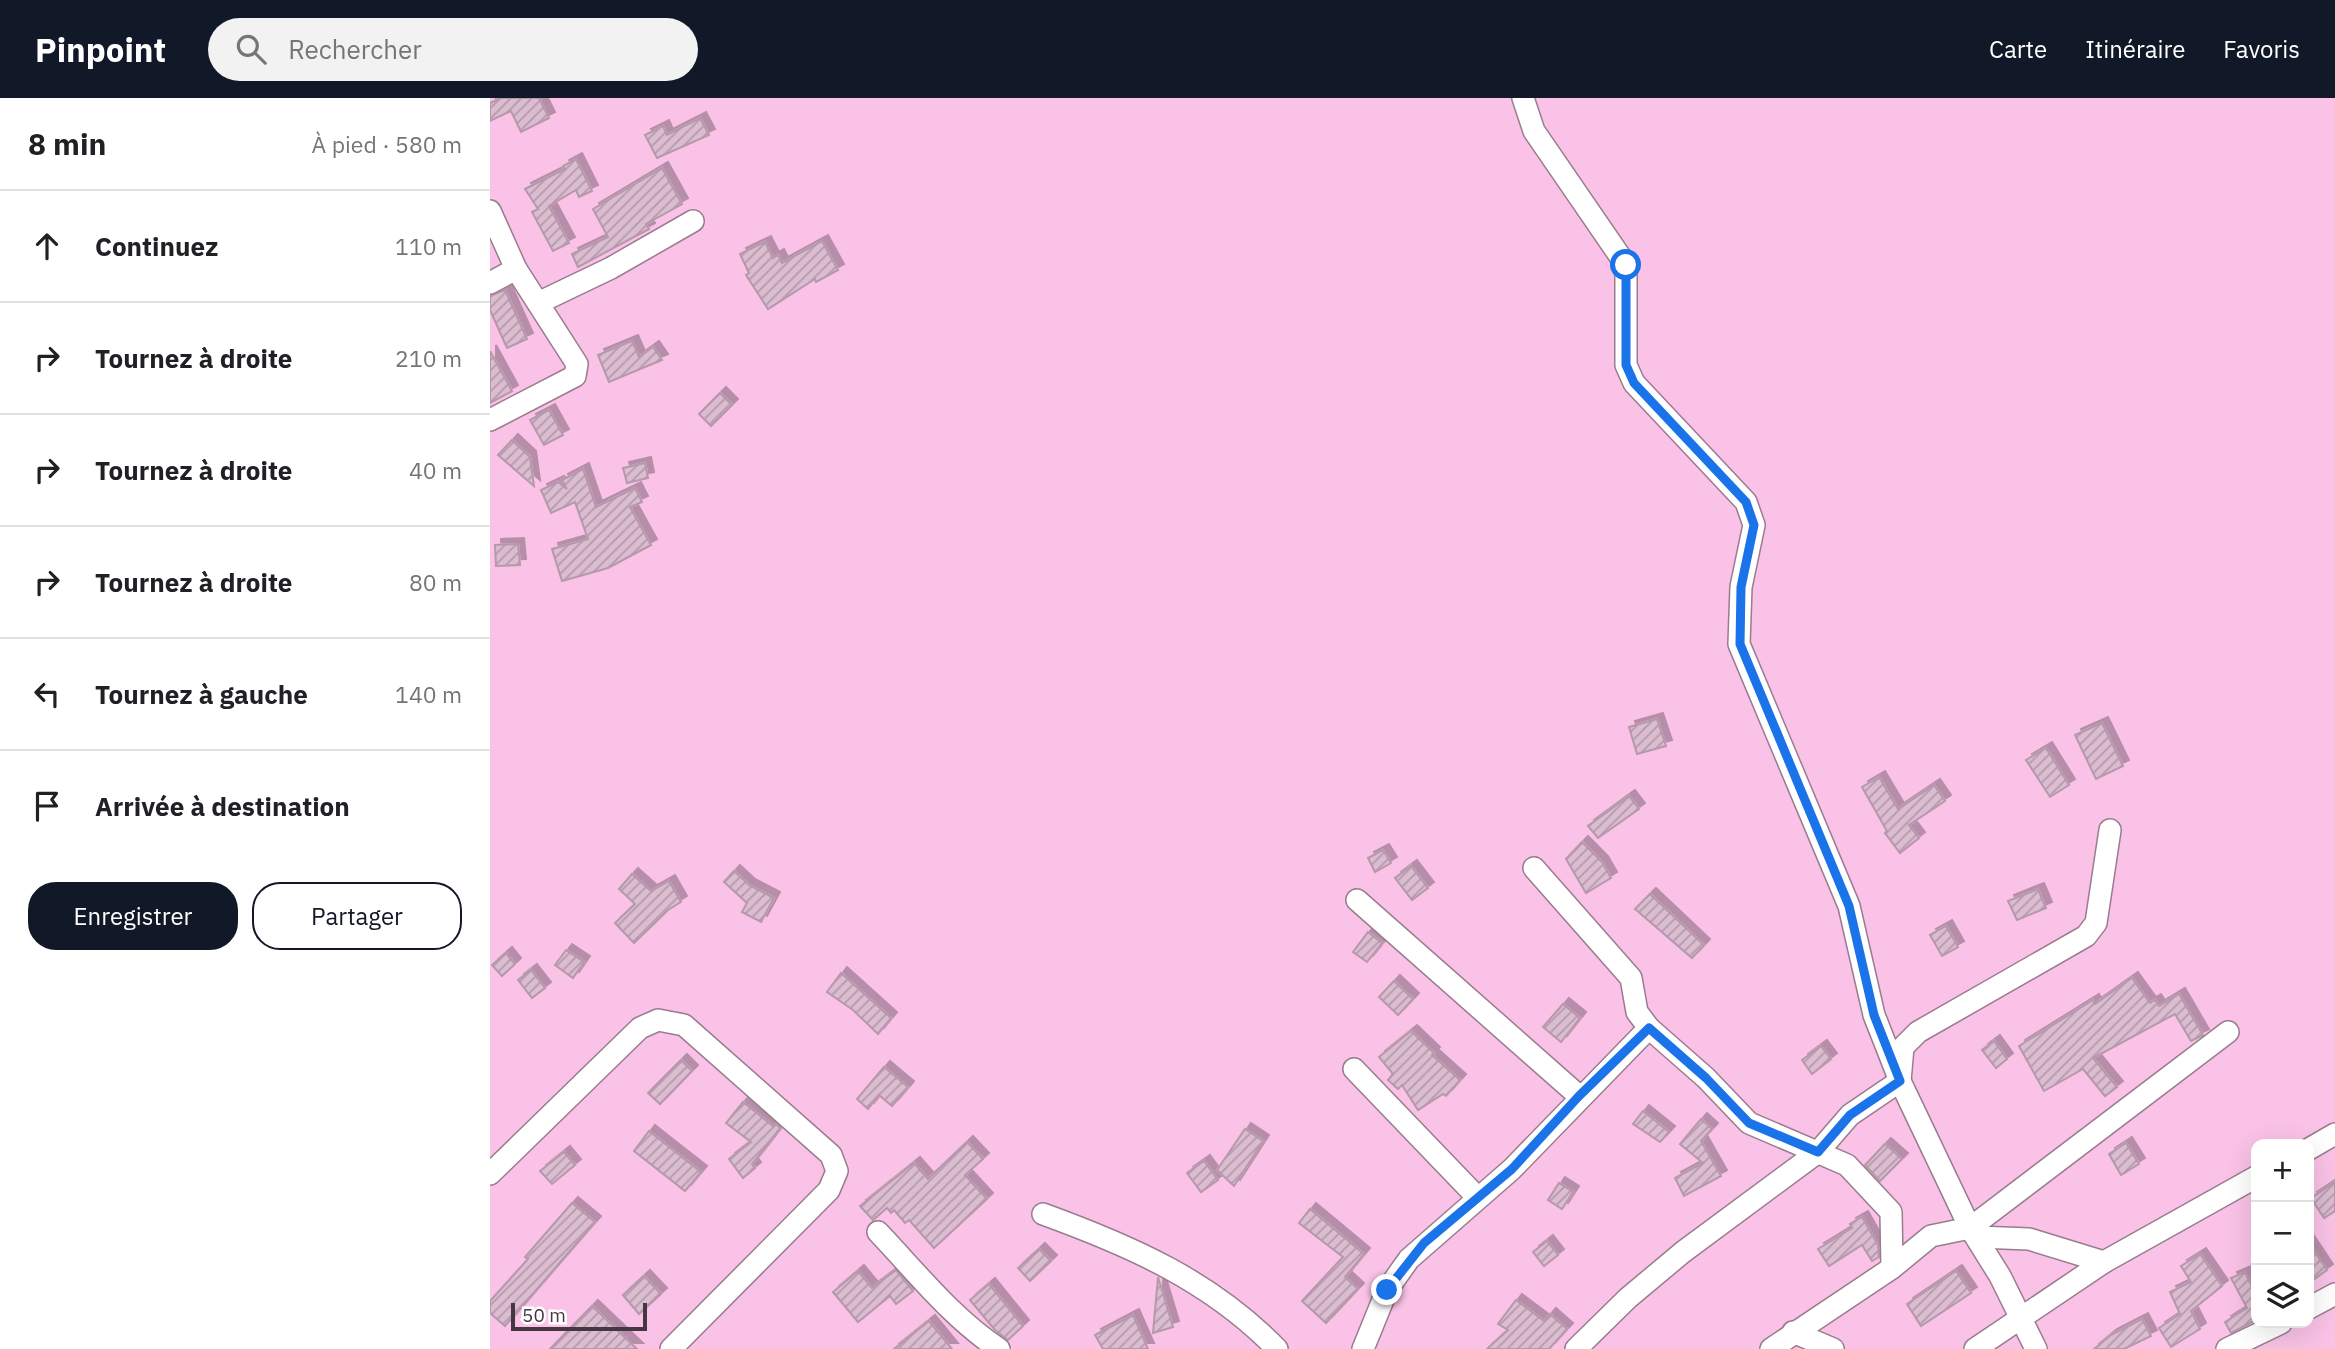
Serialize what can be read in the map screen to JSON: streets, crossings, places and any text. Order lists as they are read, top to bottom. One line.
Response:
{"scale_bar":"50 m","page":{"header":"Pinpoint","search":"Rechercher","nav":["Carte","Itinéraire","Favoris"],"heading":["8 min","À pied · 580 m"],"list":[["Continuez","110 m"],["Tournez à droite","210 m"],["Tournez à droite","40 m"],["Tournez à droite","80 m"],["Tournez à gauche","140 m"],"Arrivée à destination"],"buttons":["Enregistrer","Partager"],"map_buttons":["+","−"],"scale":"50 m"}}
